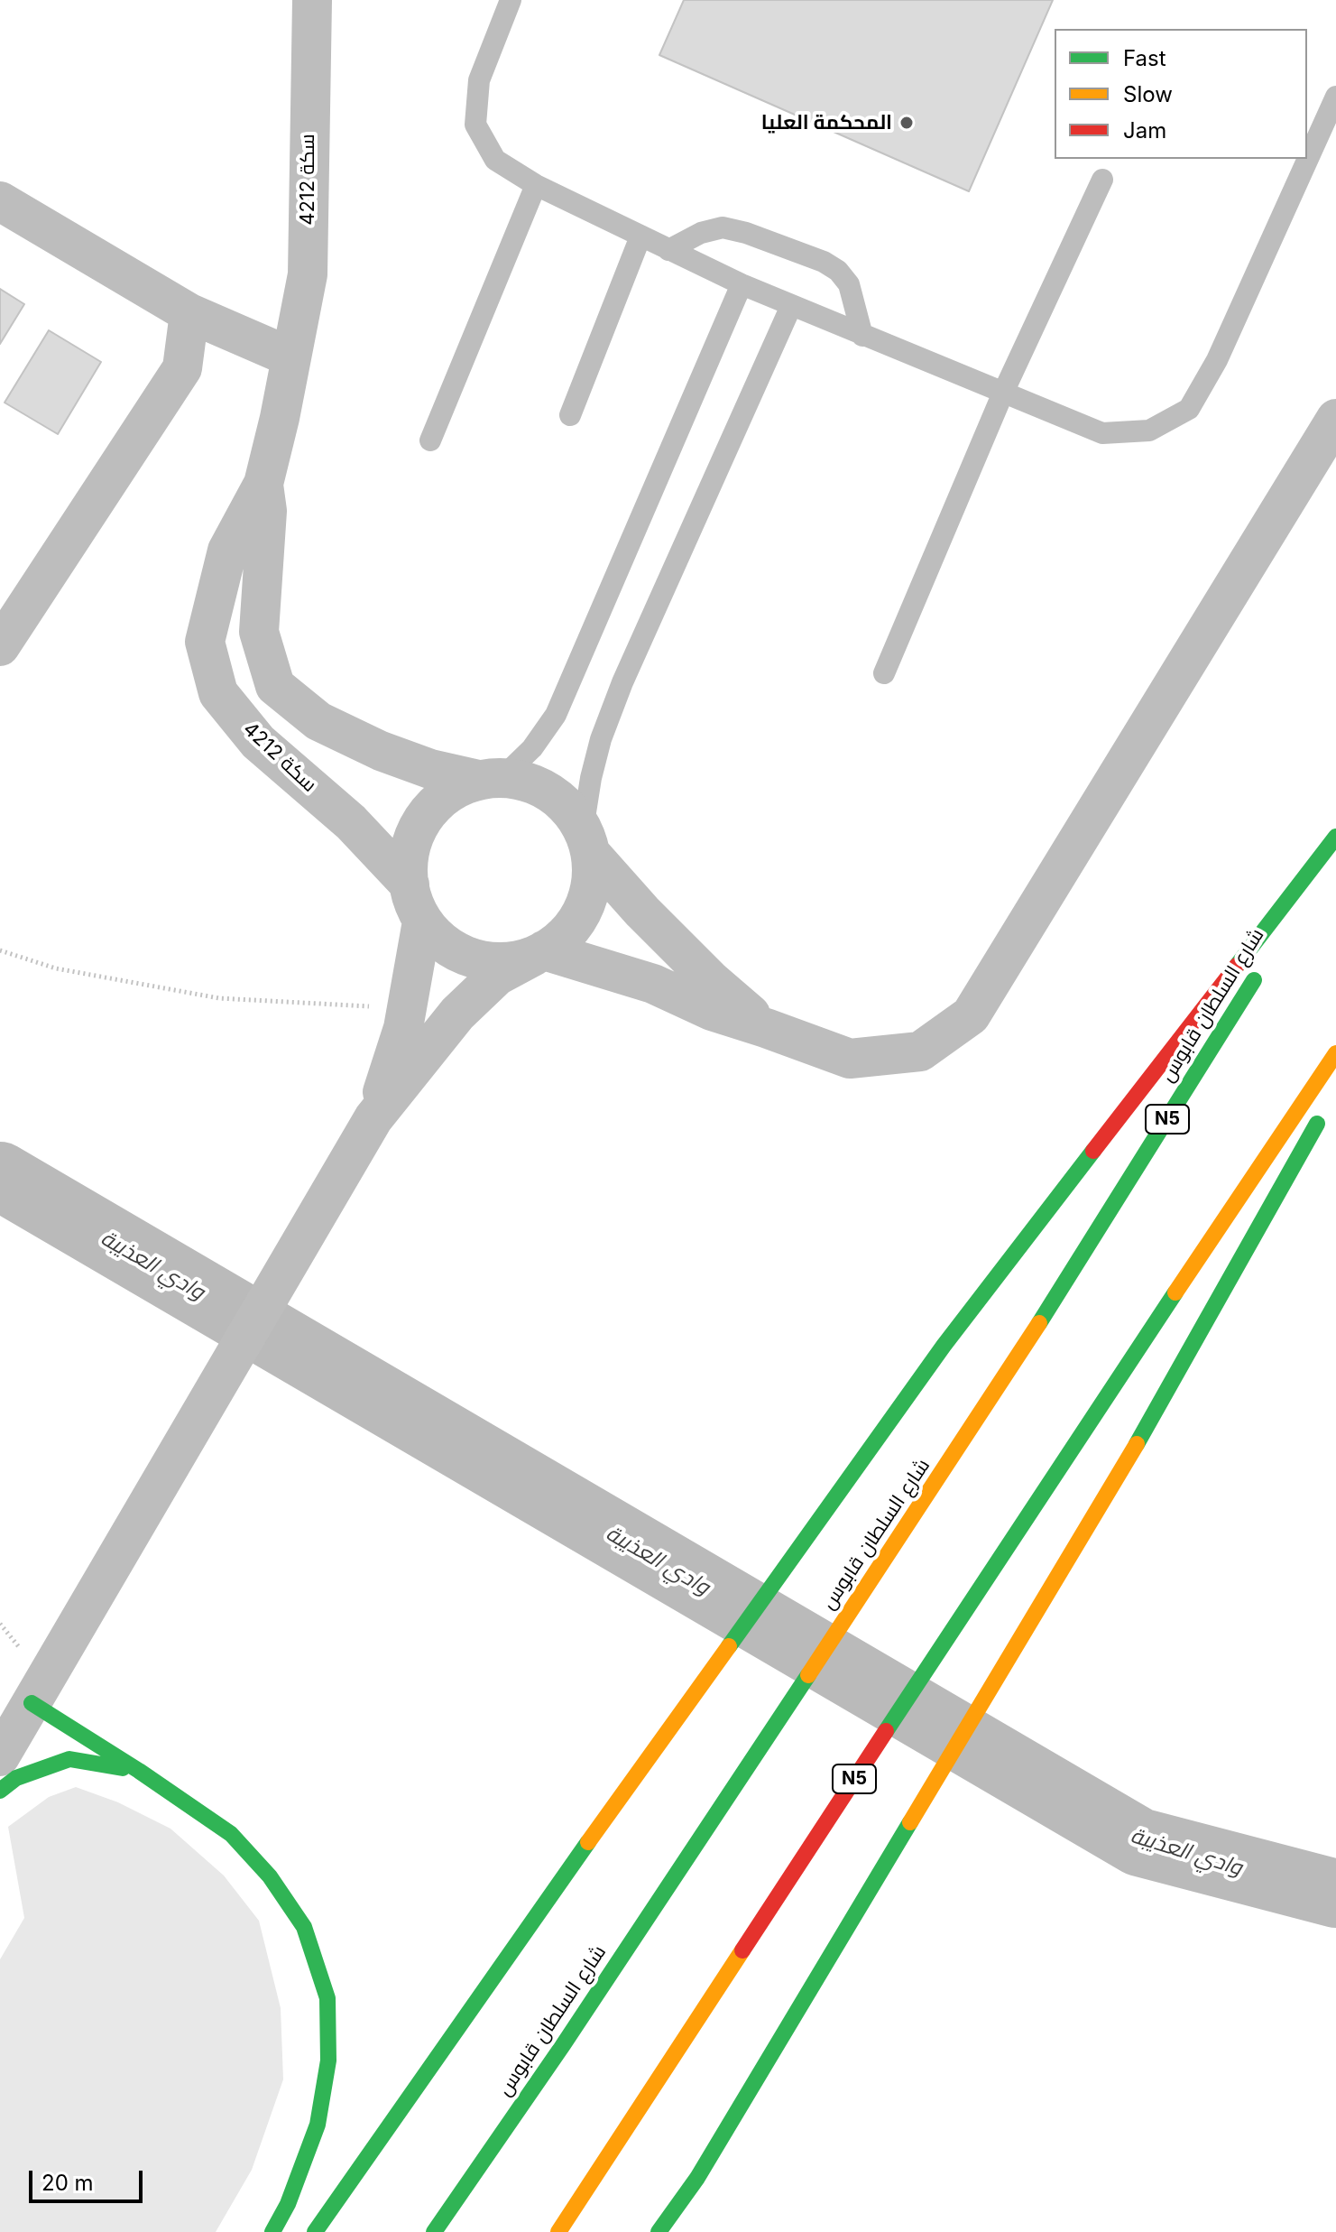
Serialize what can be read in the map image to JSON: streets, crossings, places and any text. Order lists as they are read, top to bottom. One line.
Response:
{"streets":{"highway":["شارع السلطان قابوس","N5"],"street":["سكة 4212"]},"water":["وادي العذيبة"],"places":["المحكمة العليا"],"legend":["Fast","Slow","Jam"],"scale_bar":"20 m"}
